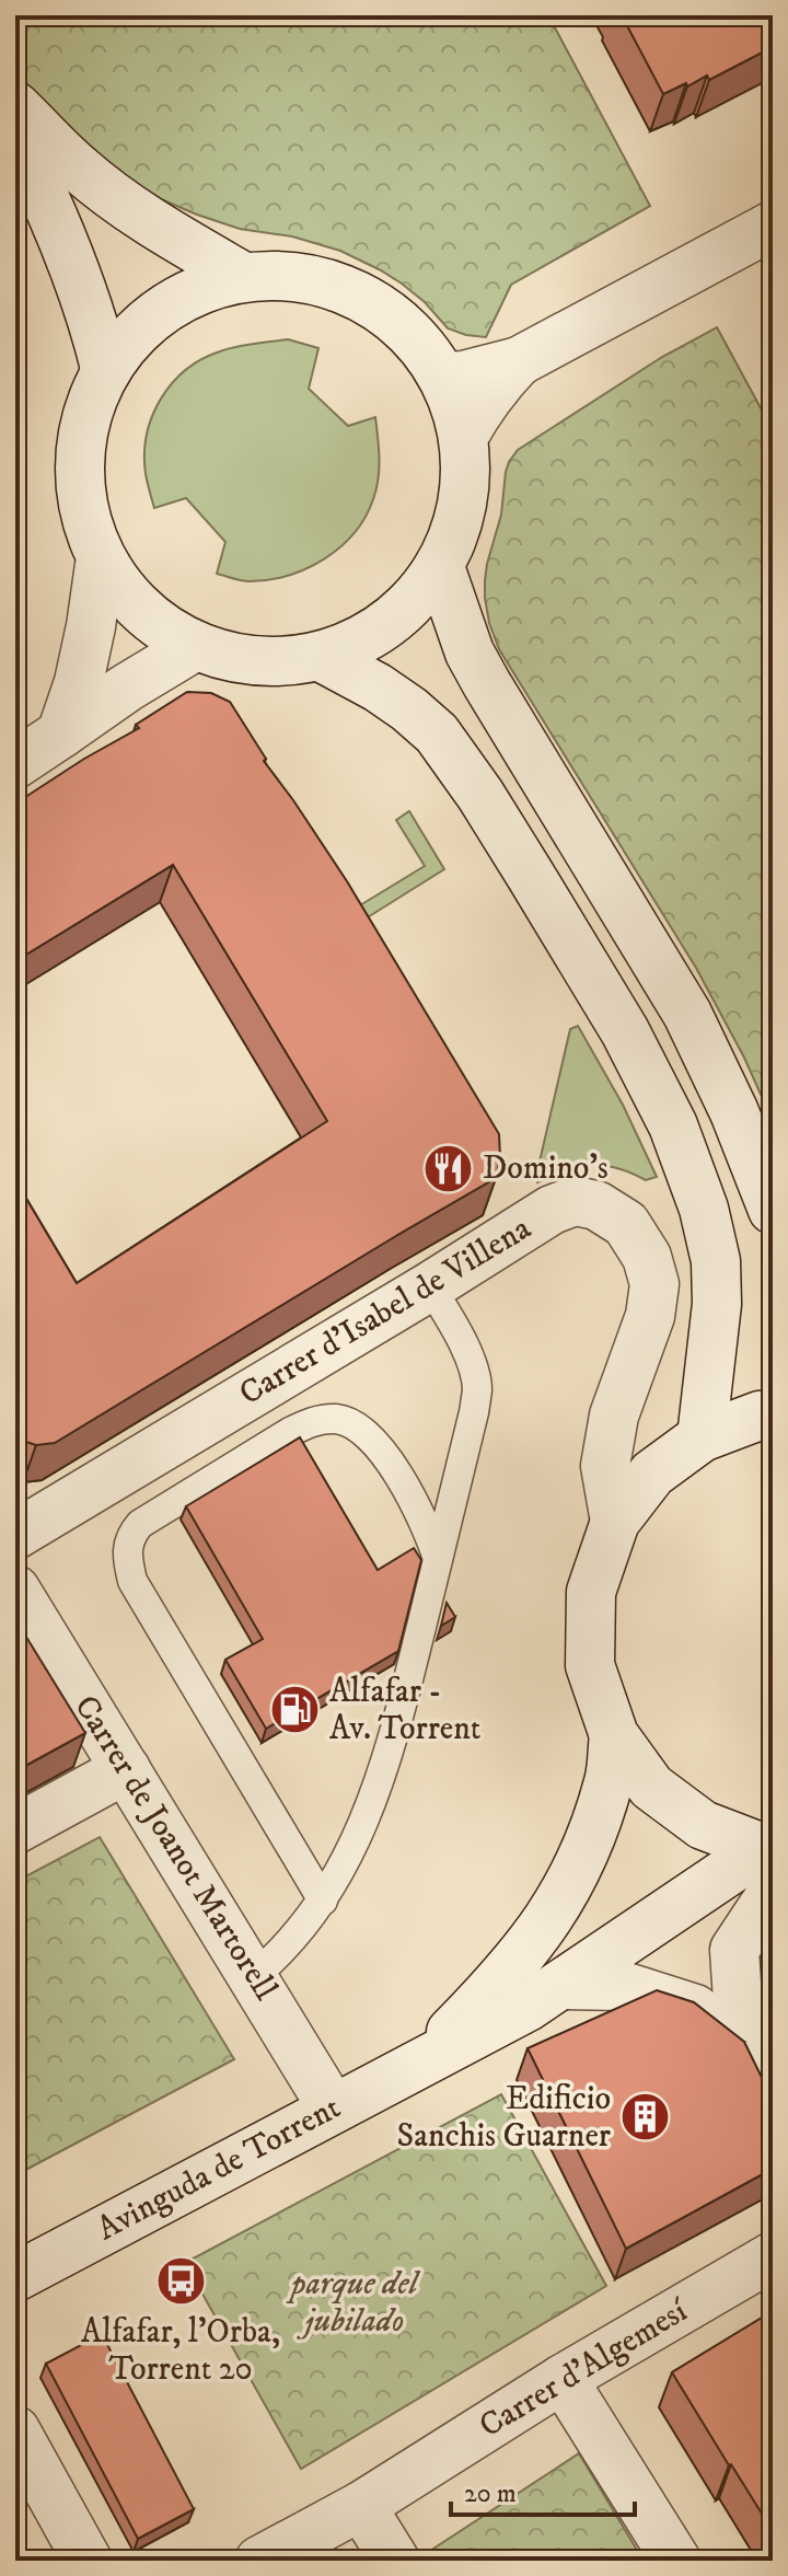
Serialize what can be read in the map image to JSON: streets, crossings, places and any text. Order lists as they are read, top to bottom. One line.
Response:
{"streets":{"street":["Carrer d'Isabel de Villena","Carrer de Joanot Martorell","Avinguda de Torrent","Carrer d’Algemesí"]},"crossings":[["Carrer de Joanot Martorell","Avinguda de Torrent"]],"parks":["parque del jubilado"],"places":{"restaurant":["Domino's"],"fuel station":["Alfafar - Av. Torrent"],"building":["Edificio Sanchis Guarner"],"bus stop":["Alfafar, l'Orba, Torrent 20"]},"scale_bar":"20 m"}
